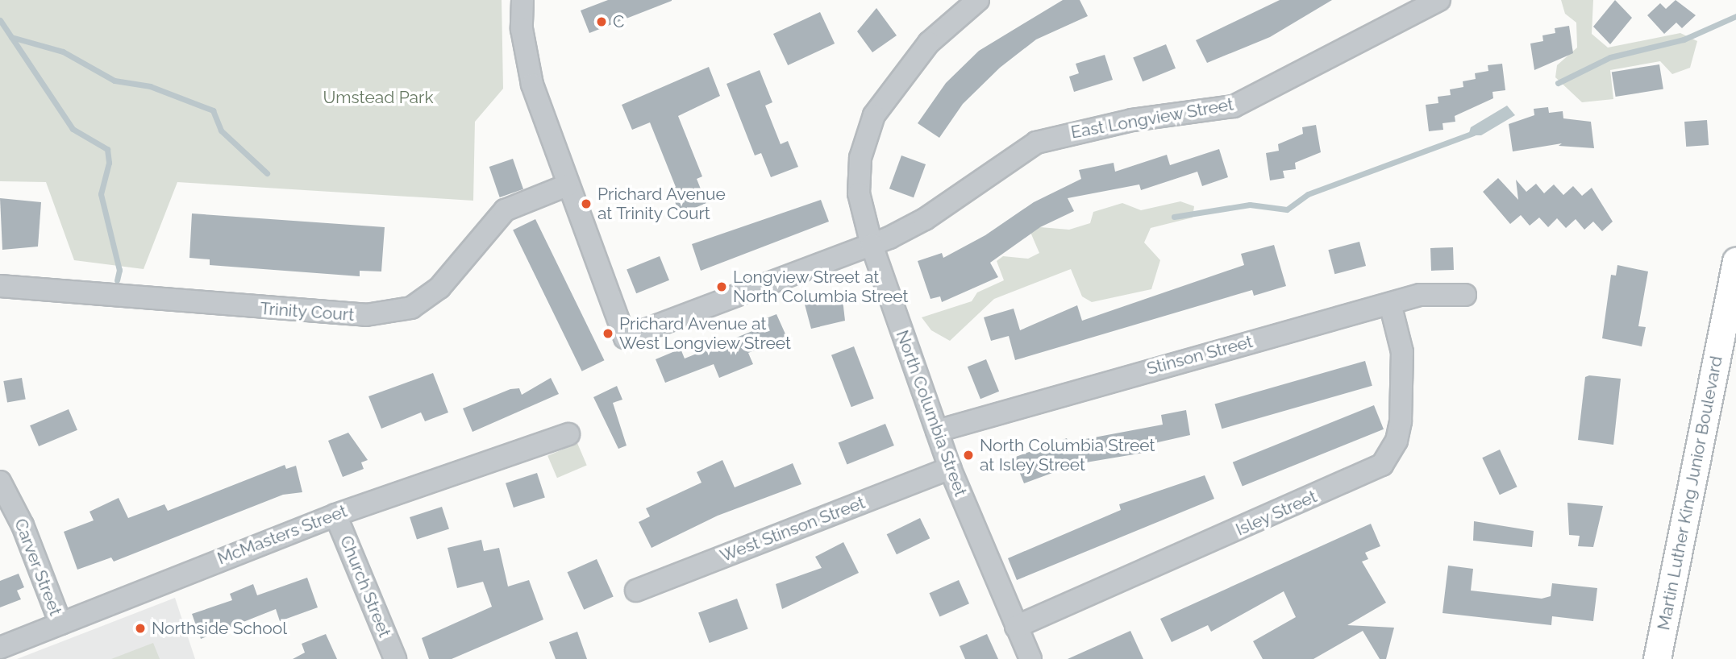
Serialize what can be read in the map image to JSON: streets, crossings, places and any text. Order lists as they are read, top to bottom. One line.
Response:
{"streets":{"main road":["Martin Luther King Junior Boulevard"],"street":["East Longview Street","Trinity Court","Stinson Street","North Columbia Street","Isley Street","West Stinson Street","McMasters Street","Carver Street","Church Street"]},"crossings":[["East Longview Street","Trinity Court"],["East Longview Street","North Columbia Street"],["Stinson Street","North Columbia Street"],["Stinson Street","Isley Street"],["North Columbia Street","Isley Street"],["North Columbia Street","West Stinson Street"],["McMasters Street","Carver Street"],["McMasters Street","Church Street"]],"parks":["Umstead Park"],"places":["C","Prichard Avenue at Trinity Court","Longview Street at North Columbia Street","Prichard Avenue at West Longview Street","North Columbia Street at Isley Street","Northside School"]}
